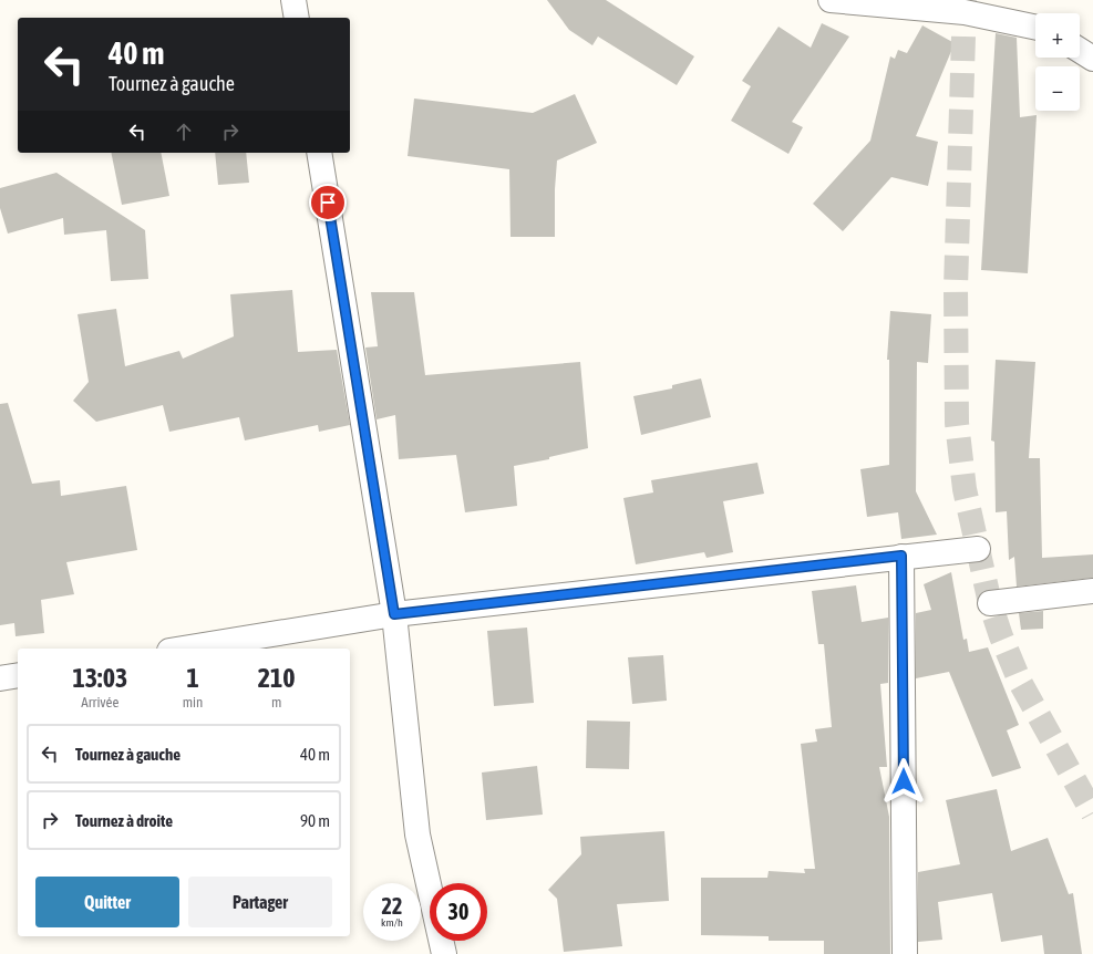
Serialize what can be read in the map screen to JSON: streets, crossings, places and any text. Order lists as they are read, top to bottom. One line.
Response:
{"page":{"map_buttons":["+","−"],"turn":["40 m","Tournez à gauche"],"eta":["13:03","Arrivée","1","min","210","m"],"list":[{"name":"Tournez à gauche","value":"40 m"},{"name":"Tournez à droite","value":"90 m"}],"buttons":["Quitter","Partager"],"speed":"22 km/h","limit":"30"}}
